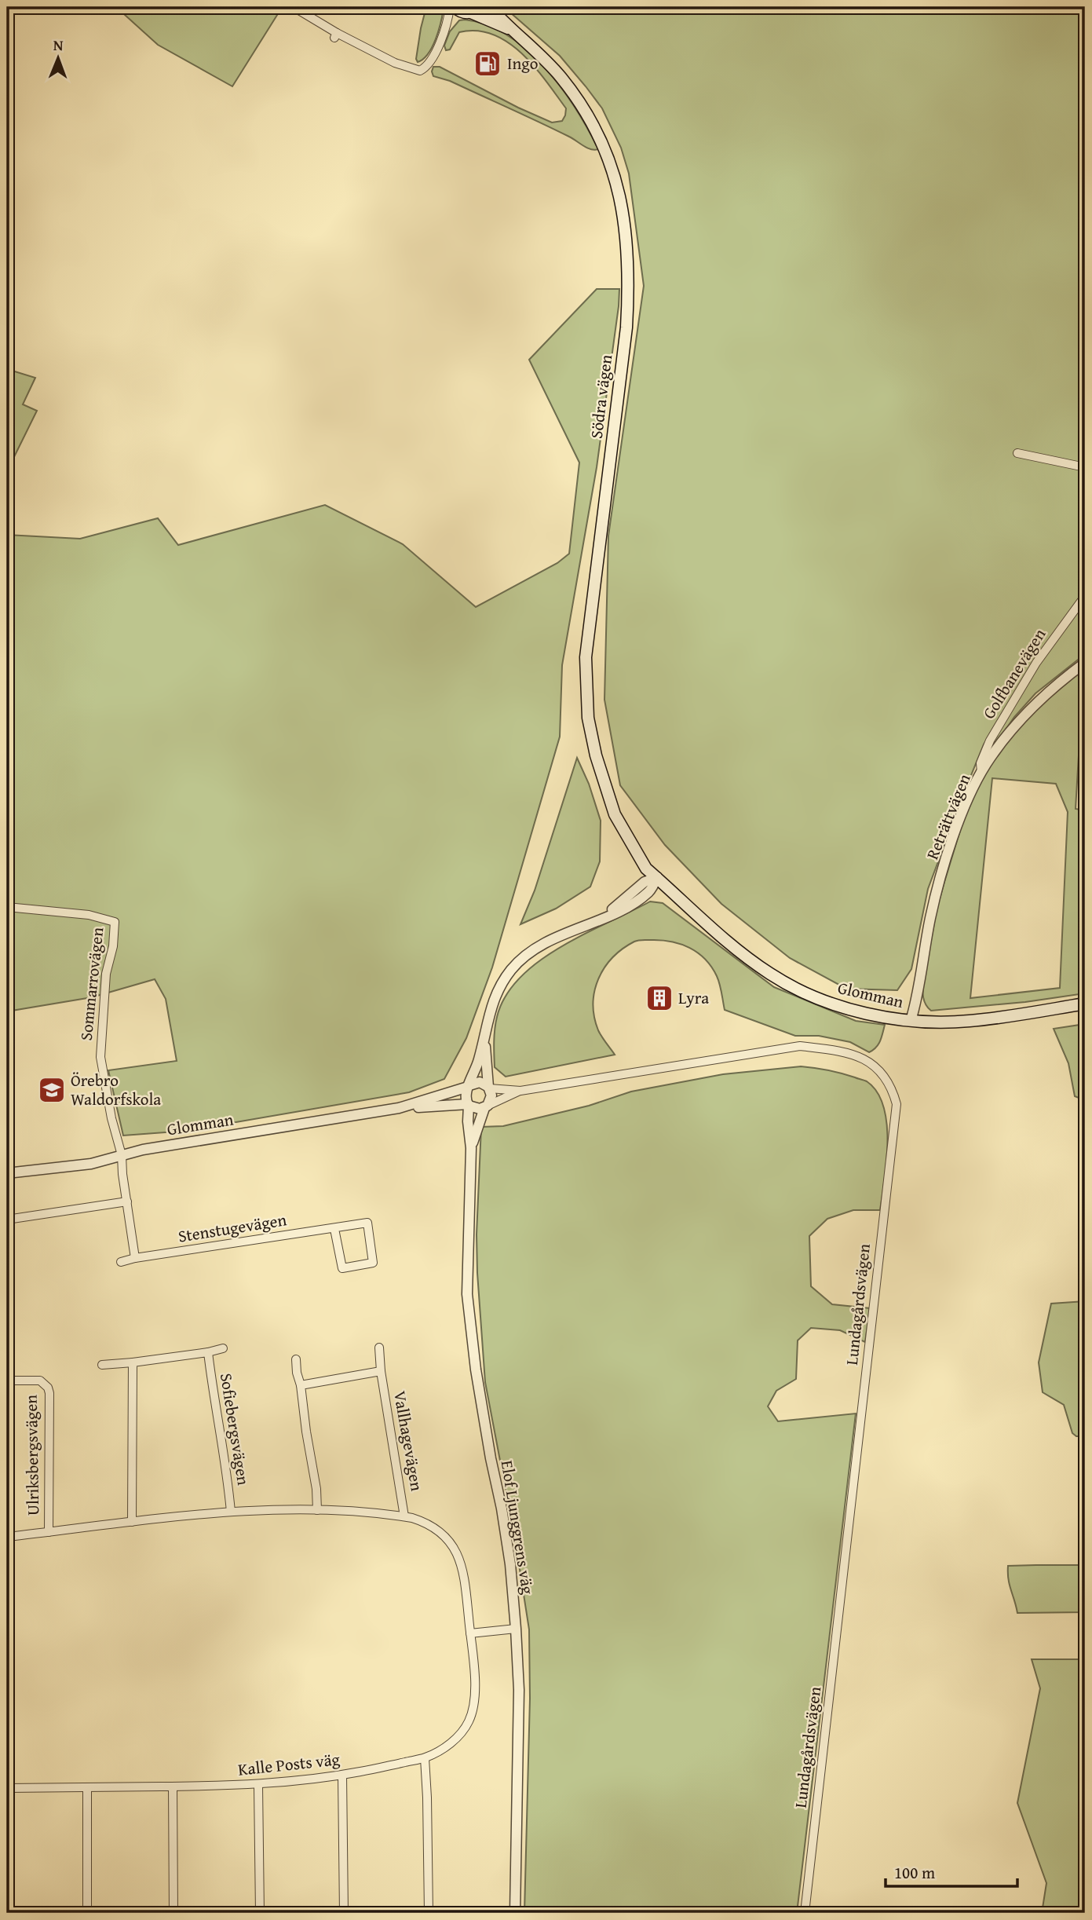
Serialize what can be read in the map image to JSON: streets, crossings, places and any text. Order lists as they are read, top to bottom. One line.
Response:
{"streets":{"main road":["Södra vägen","Glomman"],"street":["Golfbanevägen","Reträttvägen","Sommarrovägen","Stenstugevägen","Lundagårdsvägen","Sofiebergsvägen","Vallhagevägen","Ulriksbergsvägen","Elof Ljunggrens väg","Kalle Posts väg"]},"crossings":[["Södra vägen","Glomman"],["Golfbanevägen","Reträttvägen"],["Reträttvägen","Glomman"],["Sommarrovägen","Glomman"],["Glomman","Lundagårdsvägen"],["Glomman","Elof Ljunggrens väg"],["Lundagårdsvägen","Elof Ljunggrens väg"],["Sofiebergsvägen","Kalle Posts väg"],["Vallhagevägen","Kalle Posts väg"],["Ulriksbergsvägen","Kalle Posts väg"]],"places":{"fuel station":["Ingo"],"building":["Lyra"],"school or university":["Örebro Waldorfskola"]},"scale_bar":"100 m","north":"top"}
